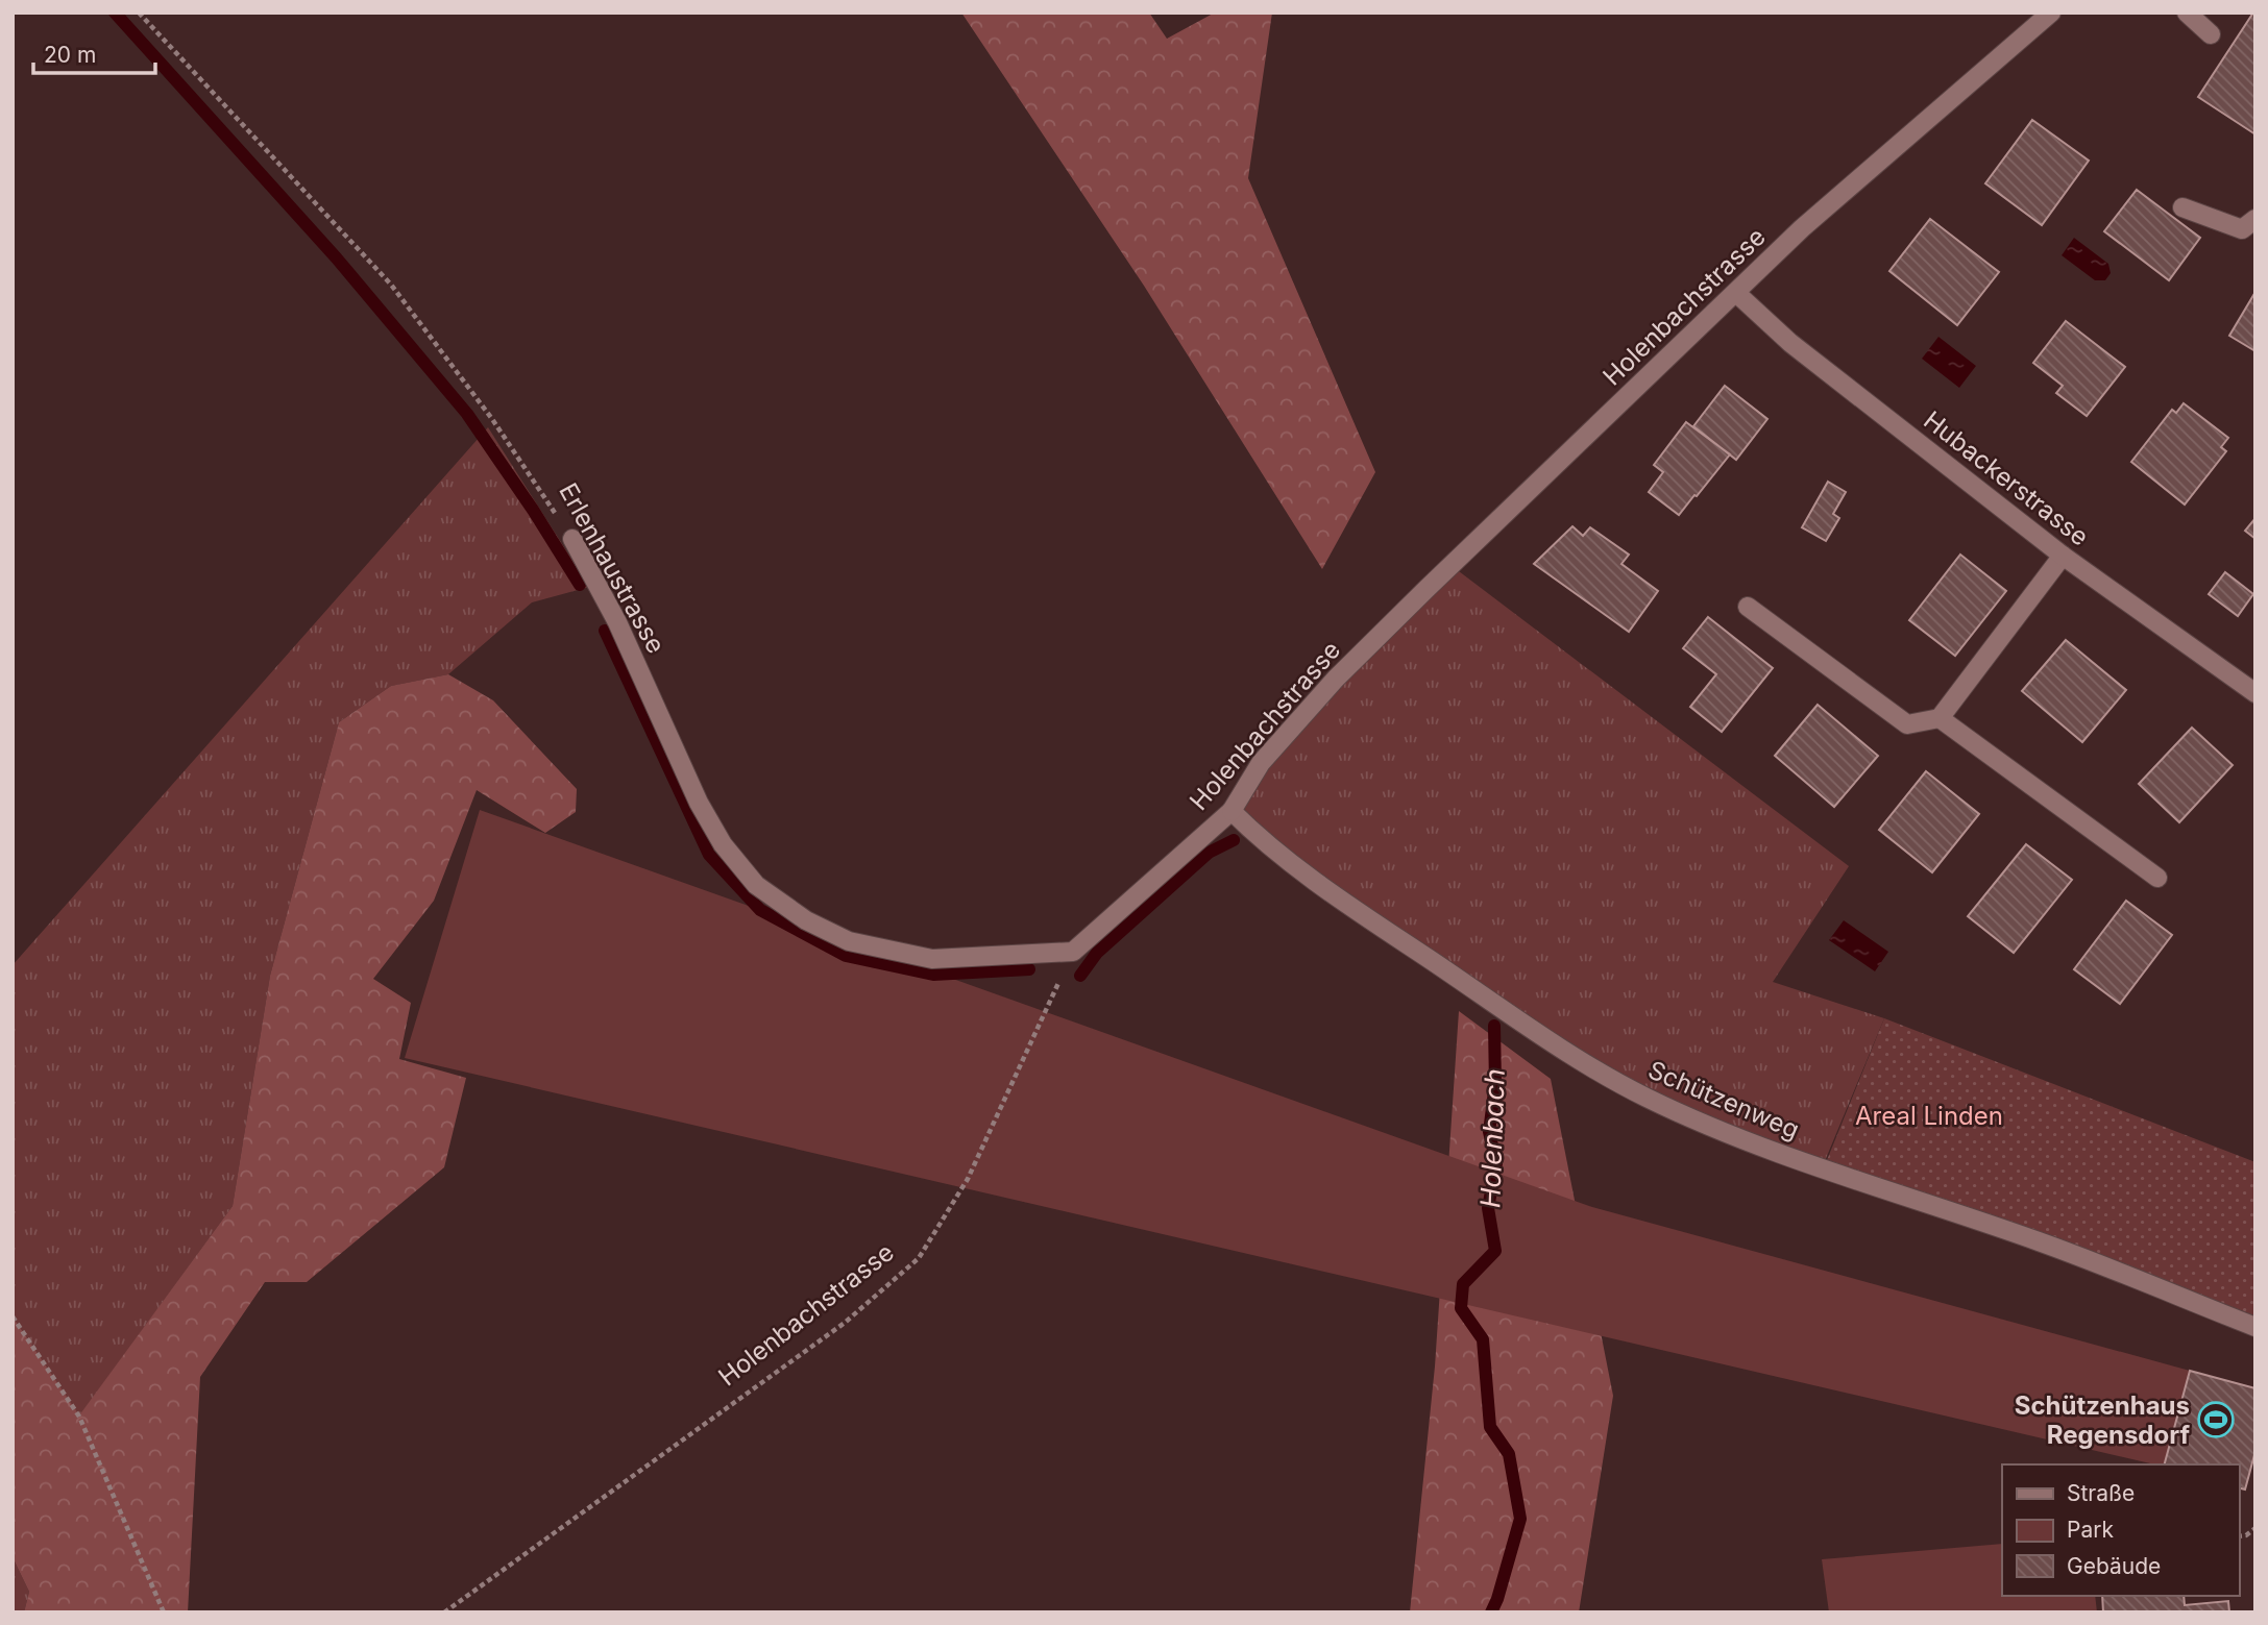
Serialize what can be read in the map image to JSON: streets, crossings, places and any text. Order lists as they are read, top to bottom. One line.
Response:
{"streets":{"street":["Holenbachstrasse","Hubackerstrasse","Erlenhaustrasse","Schützenweg"]},"crossings":[["Holenbachstrasse","Hubackerstrasse"],["Holenbachstrasse","Erlenhaustrasse"],["Holenbachstrasse","Schützenweg"]],"water":["Holenbach"],"parks":["Areal Linden"],"places":{"sports":["Schützenhaus Regensdorf"]},"legend":["Straße","Park","Gebäude"],"scale_bar":"20 m"}
